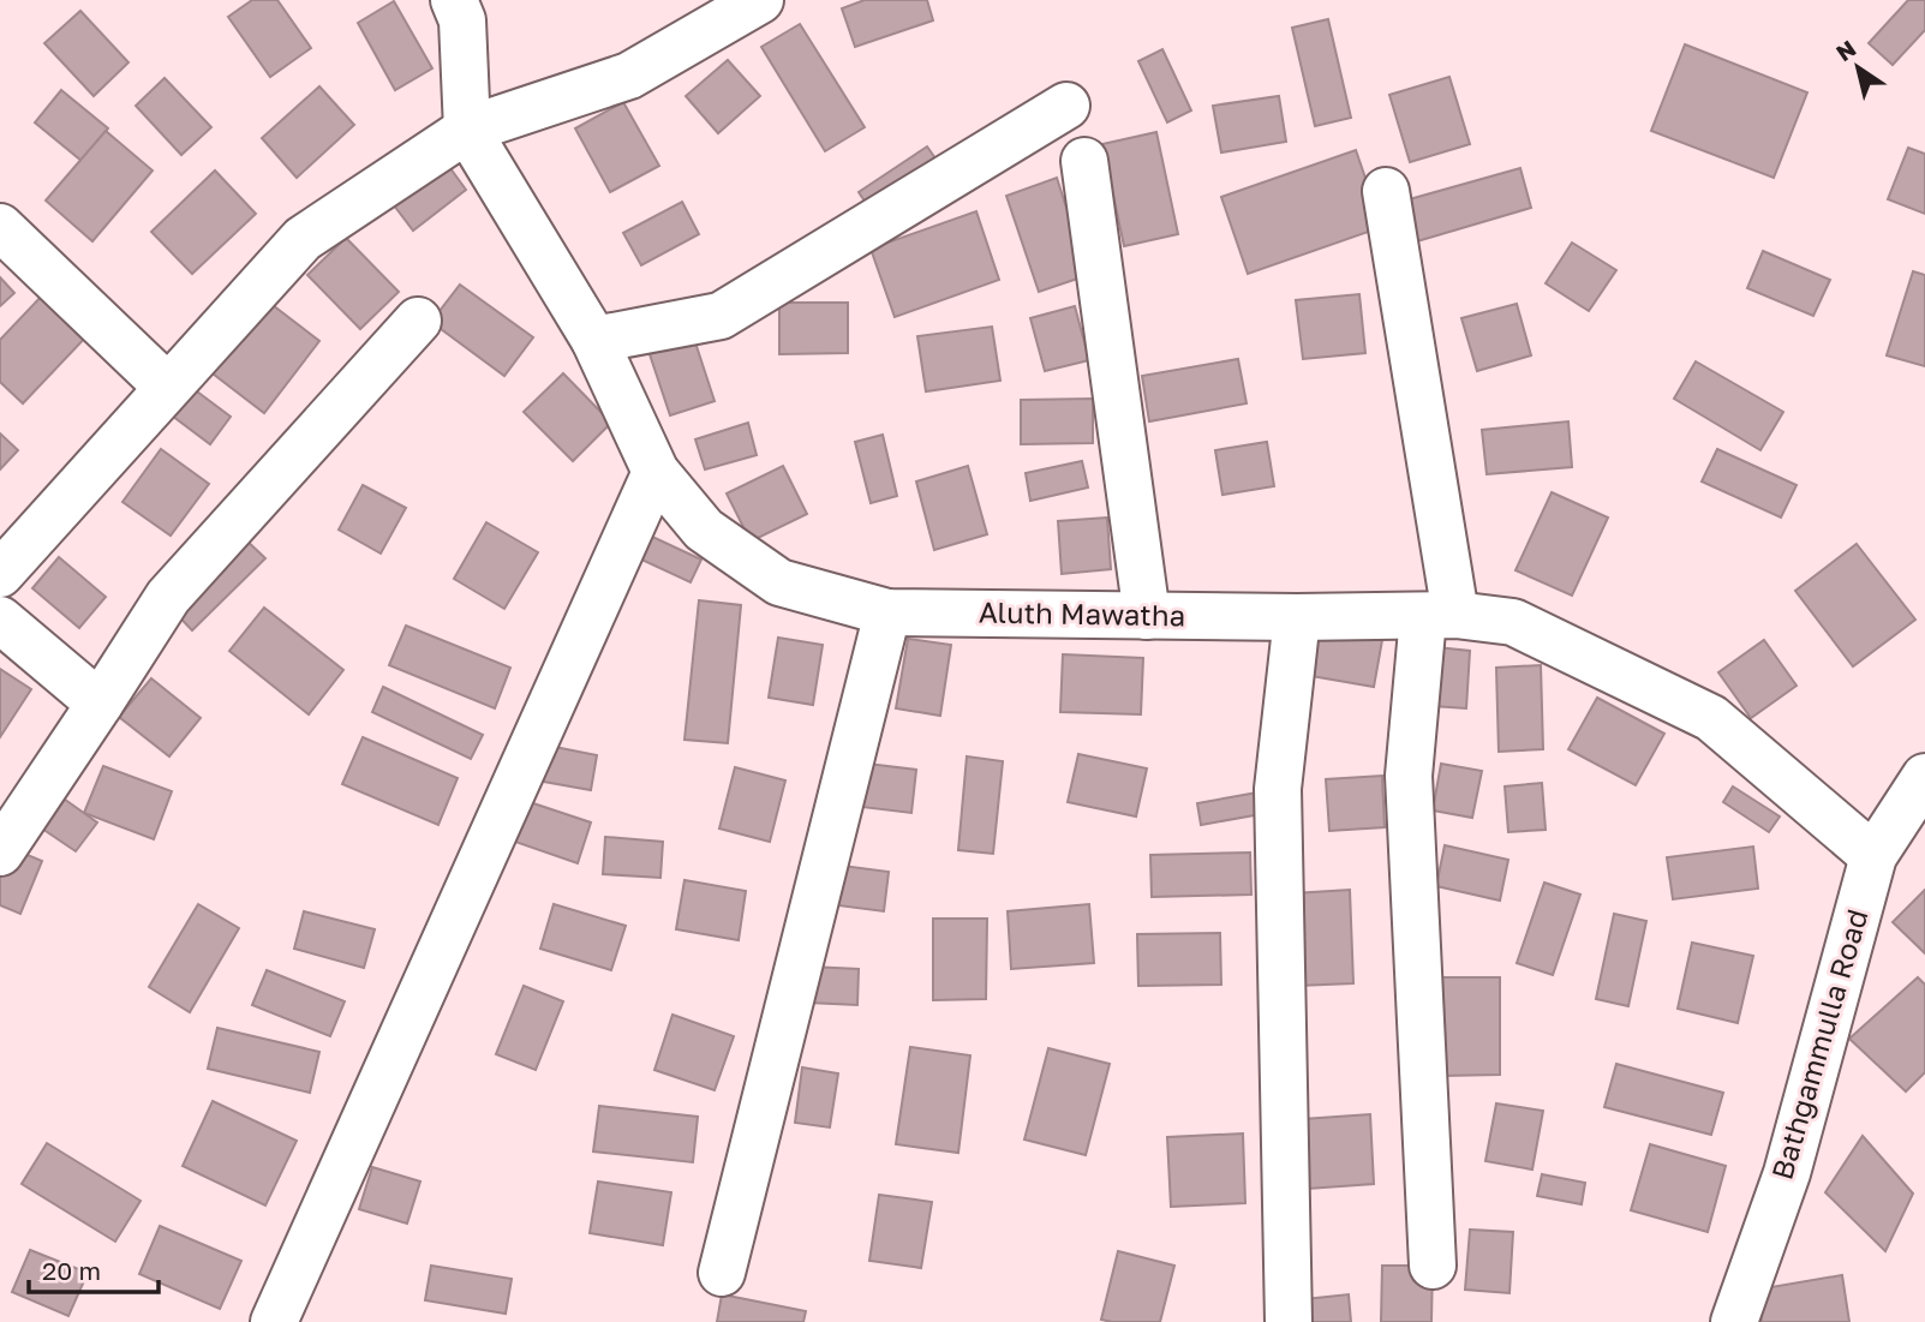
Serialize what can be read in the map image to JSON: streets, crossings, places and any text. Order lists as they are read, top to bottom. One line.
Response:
{"streets":{"street":["Aluth Mawatha","Bathgammulla Road"]},"crossings":[["Aluth Mawatha","Bathgammulla Road"]],"scale_bar":"20 m","north":"top left"}
